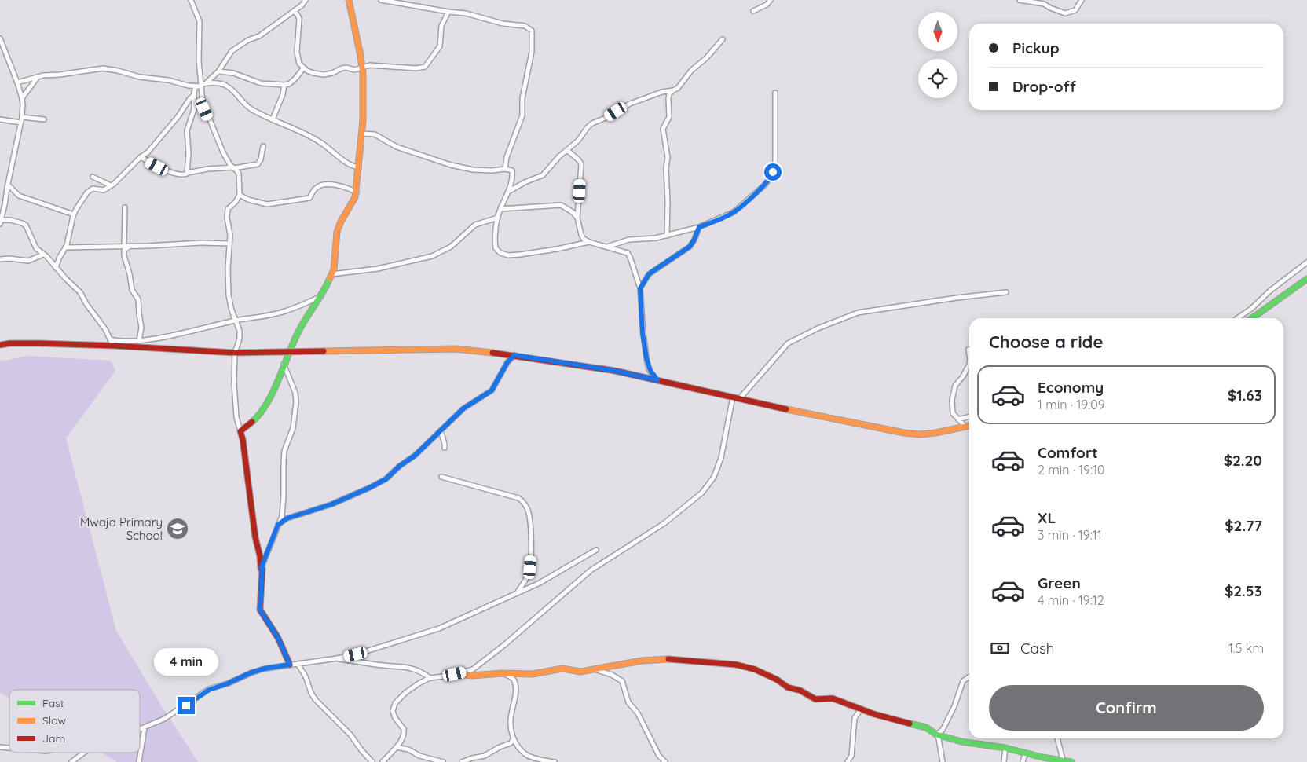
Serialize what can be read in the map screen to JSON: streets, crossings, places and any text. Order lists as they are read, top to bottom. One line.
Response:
{"places":{"school or university":["Mwaja Primary School"]},"legend":["Fast","Slow","Jam"],"north":"bottom","page":{"banner":["Pickup","Drop-off"],"heading":"Choose a ride","list":[{"name":"Economy","note":"1 min · 19:09","value":"$1.63"},{"name":"Comfort","note":"2 min · 19:10","value":"$2.20"},{"name":"XL","note":"3 min · 19:11","value":"$2.77"},{"name":"Green","note":"4 min · 19:12","value":"$2.53"}],"pay":["Cash","1.5 km"],"bubble":"4 min","buttons":"Confirm"}}
